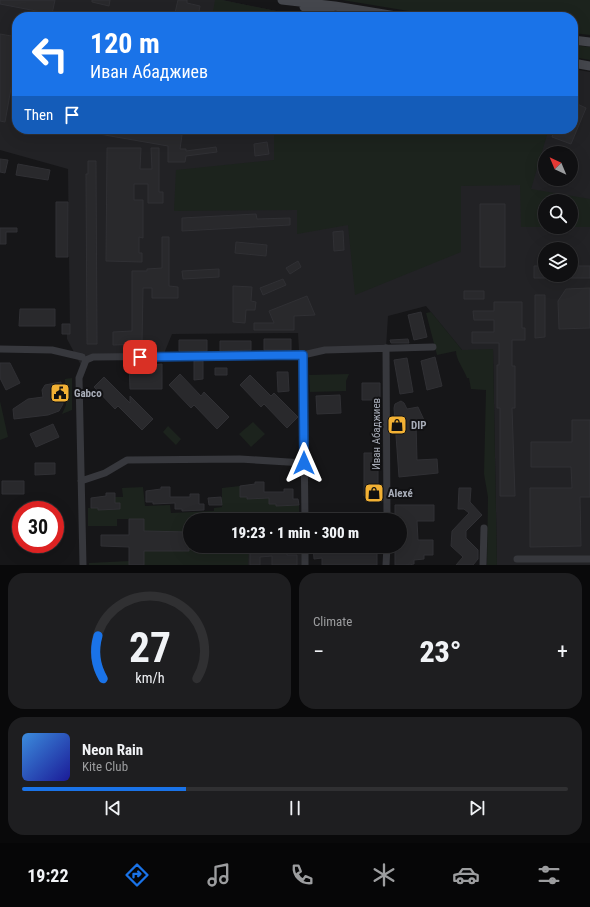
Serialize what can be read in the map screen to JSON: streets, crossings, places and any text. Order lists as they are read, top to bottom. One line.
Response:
{"streets":{"street":["Иван Абаджиев"]},"places":{"public building":["Gabco"],"shop":["DIP","Alexé"]},"north":"top left","page":{"turn":["120 m","Иван Абаджиев"],"then":"Then","limit":"30","trip":"19:23 · 1 min · 300 m","tile":"Climate","heat":["−","23°","+"],"song":["Neon Rain","Kite Club"],"tabs":"19:22","gauge":["27","km/h"]}}
